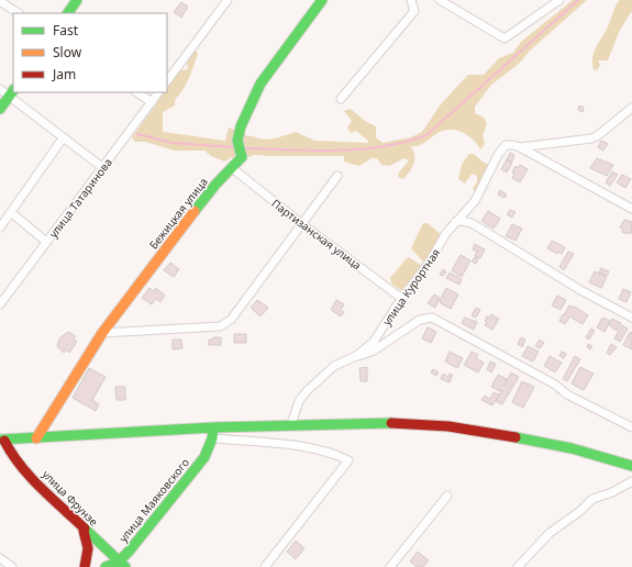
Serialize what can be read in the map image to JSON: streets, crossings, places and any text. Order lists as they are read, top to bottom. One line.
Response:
{"streets":{"street":["улица Татаринова","Бежицкая улица","Партизанская улица","улица Курортная","улица Фрунзе","улица Маяковского"]},"crossings":[["Бежицкая улица","Партизанская улица"],["Бежицкая улица","улица Фрунзе"],["Партизанская улица","улица Курортная"],["улица Курортная","улица Фрунзе"],["улица Фрунзе","улица Маяковского"]],"legend":["Fast","Slow","Jam"]}
